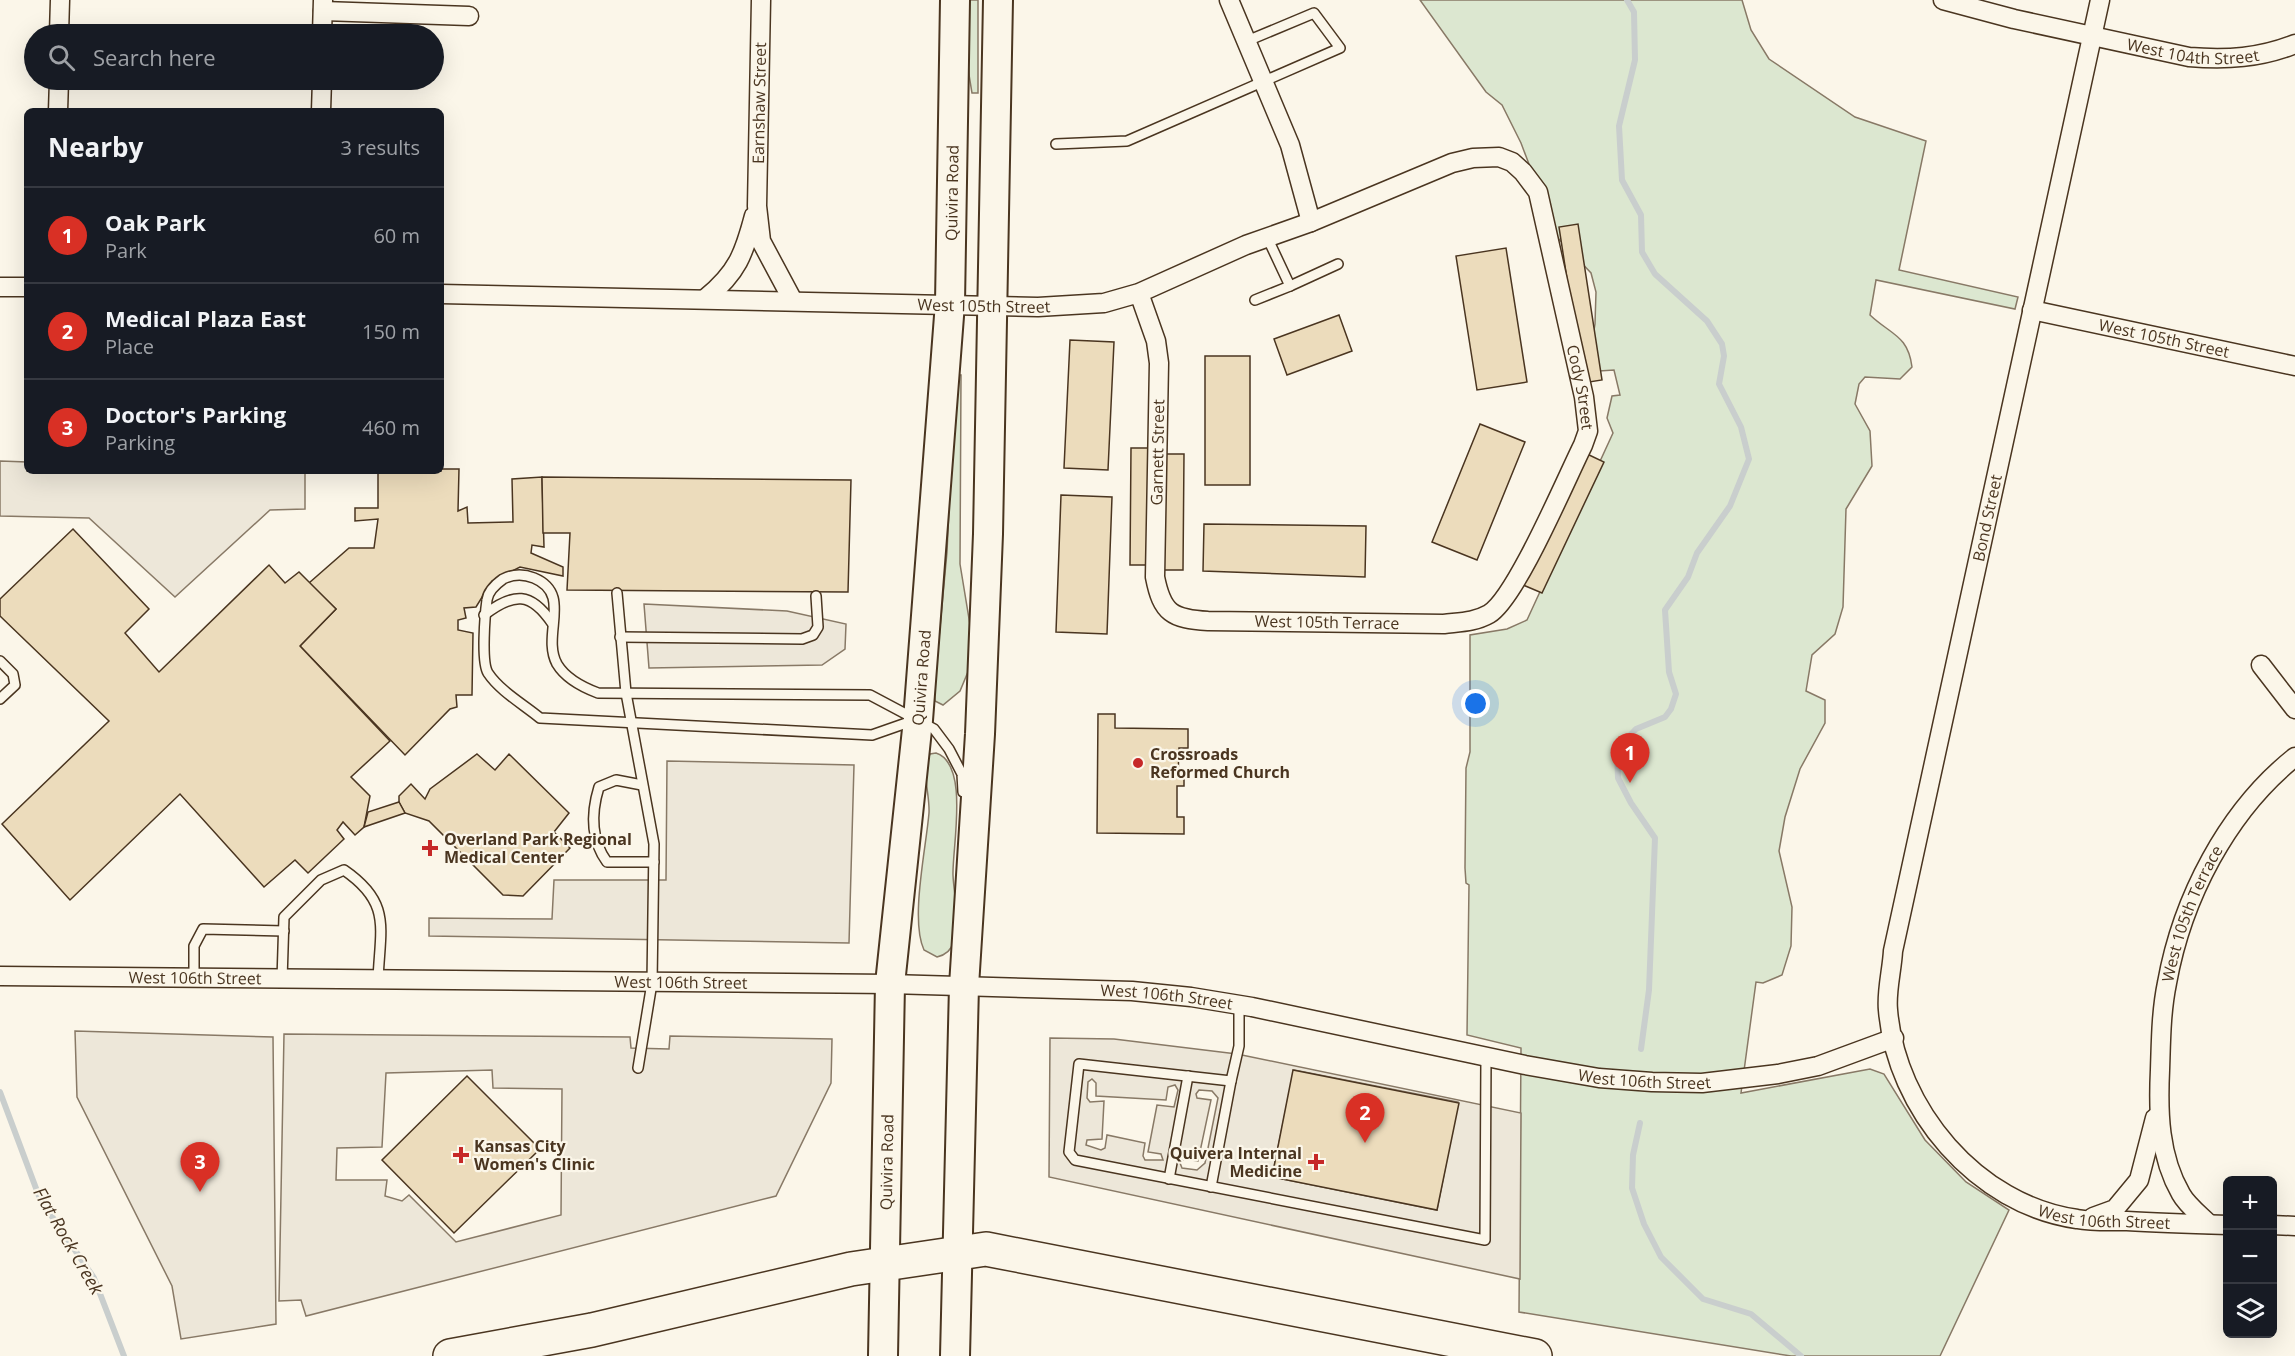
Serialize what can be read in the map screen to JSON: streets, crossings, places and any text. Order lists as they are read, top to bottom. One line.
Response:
{"streets":{"main road":["Quivira Road"],"street":["West 104th Street","Earnshaw Street","West 105th Street","Cody Street","Garnett Street","Bond Street","West 105th Terrace","West 106th Street"]},"crossings":[["West 104th Street","Bond Street"],["Earnshaw Street","West 105th Street"],["Quivira Road","West 105th Street"],["Quivira Road","West 106th Street"],["West 105th Street","Cody Street"],["West 105th Street","Garnett Street"],["West 105th Street","Bond Street"],["Cody Street","West 105th Terrace"],["Garnett Street","West 105th Terrace"],["Bond Street","West 106th Street"],["West 105th Terrace","West 106th Street"]],"water":["Flat Rock Creek"],"places":{"other":["Crossroads Reformed Church"],"health":["Overland Park Regional Medical Center","Kansas City Women's Clinic","Quivera Internal Medicine"]},"page":{"search":"Search here","heading":["Nearby","3 results"],"list":[{"mark":"1","name":"Oak Park","note":"Park","value":"60 m"},{"mark":"2","name":"Medical Plaza East","note":"Place","value":"150 m"},{"mark":"3","name":"Doctor's Parking","note":"Parking","value":"460 m"}],"pins":["1","2","3"],"map_buttons":["+","−"]}}
